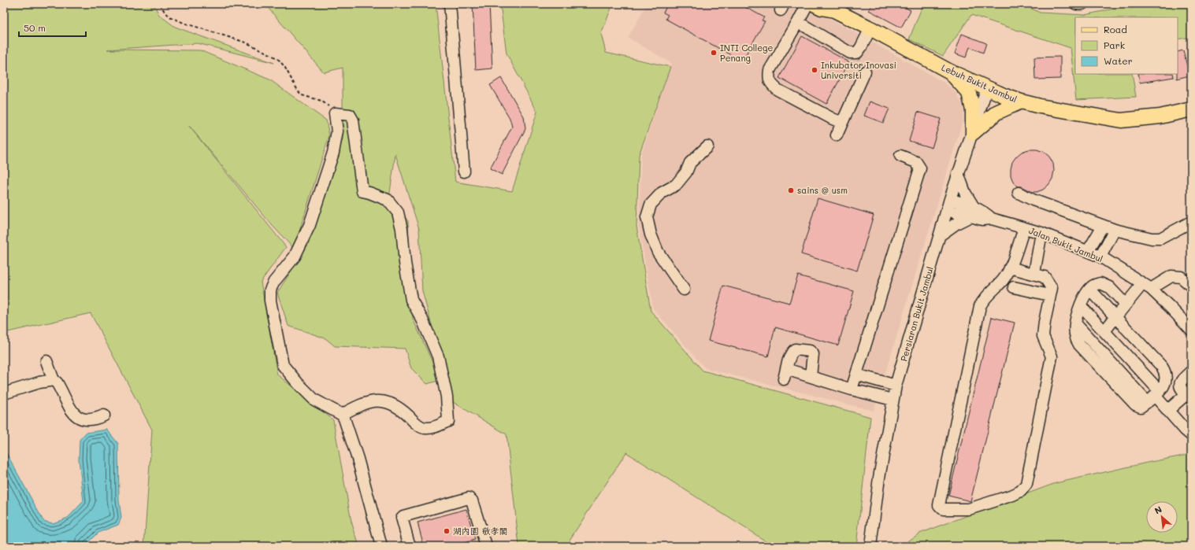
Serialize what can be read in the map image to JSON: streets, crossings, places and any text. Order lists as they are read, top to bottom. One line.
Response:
{"streets":{"main road":["Lebuh Bukit Jambul"],"street":["Jalan Bukit Jambul","Persiaran Bukit Jambul"]},"crossings":[["Lebuh Bukit Jambul","Persiaran Bukit Jambul"],["Jalan Bukit Jambul","Persiaran Bukit Jambul"]],"places":["INTI College Penang","Inkubator Inovasi Universiti","sains @ usm","湖內園 敬孝閣"],"legend":["Road","Park","Water"],"scale_bar":"50 m","north":"top left"}
